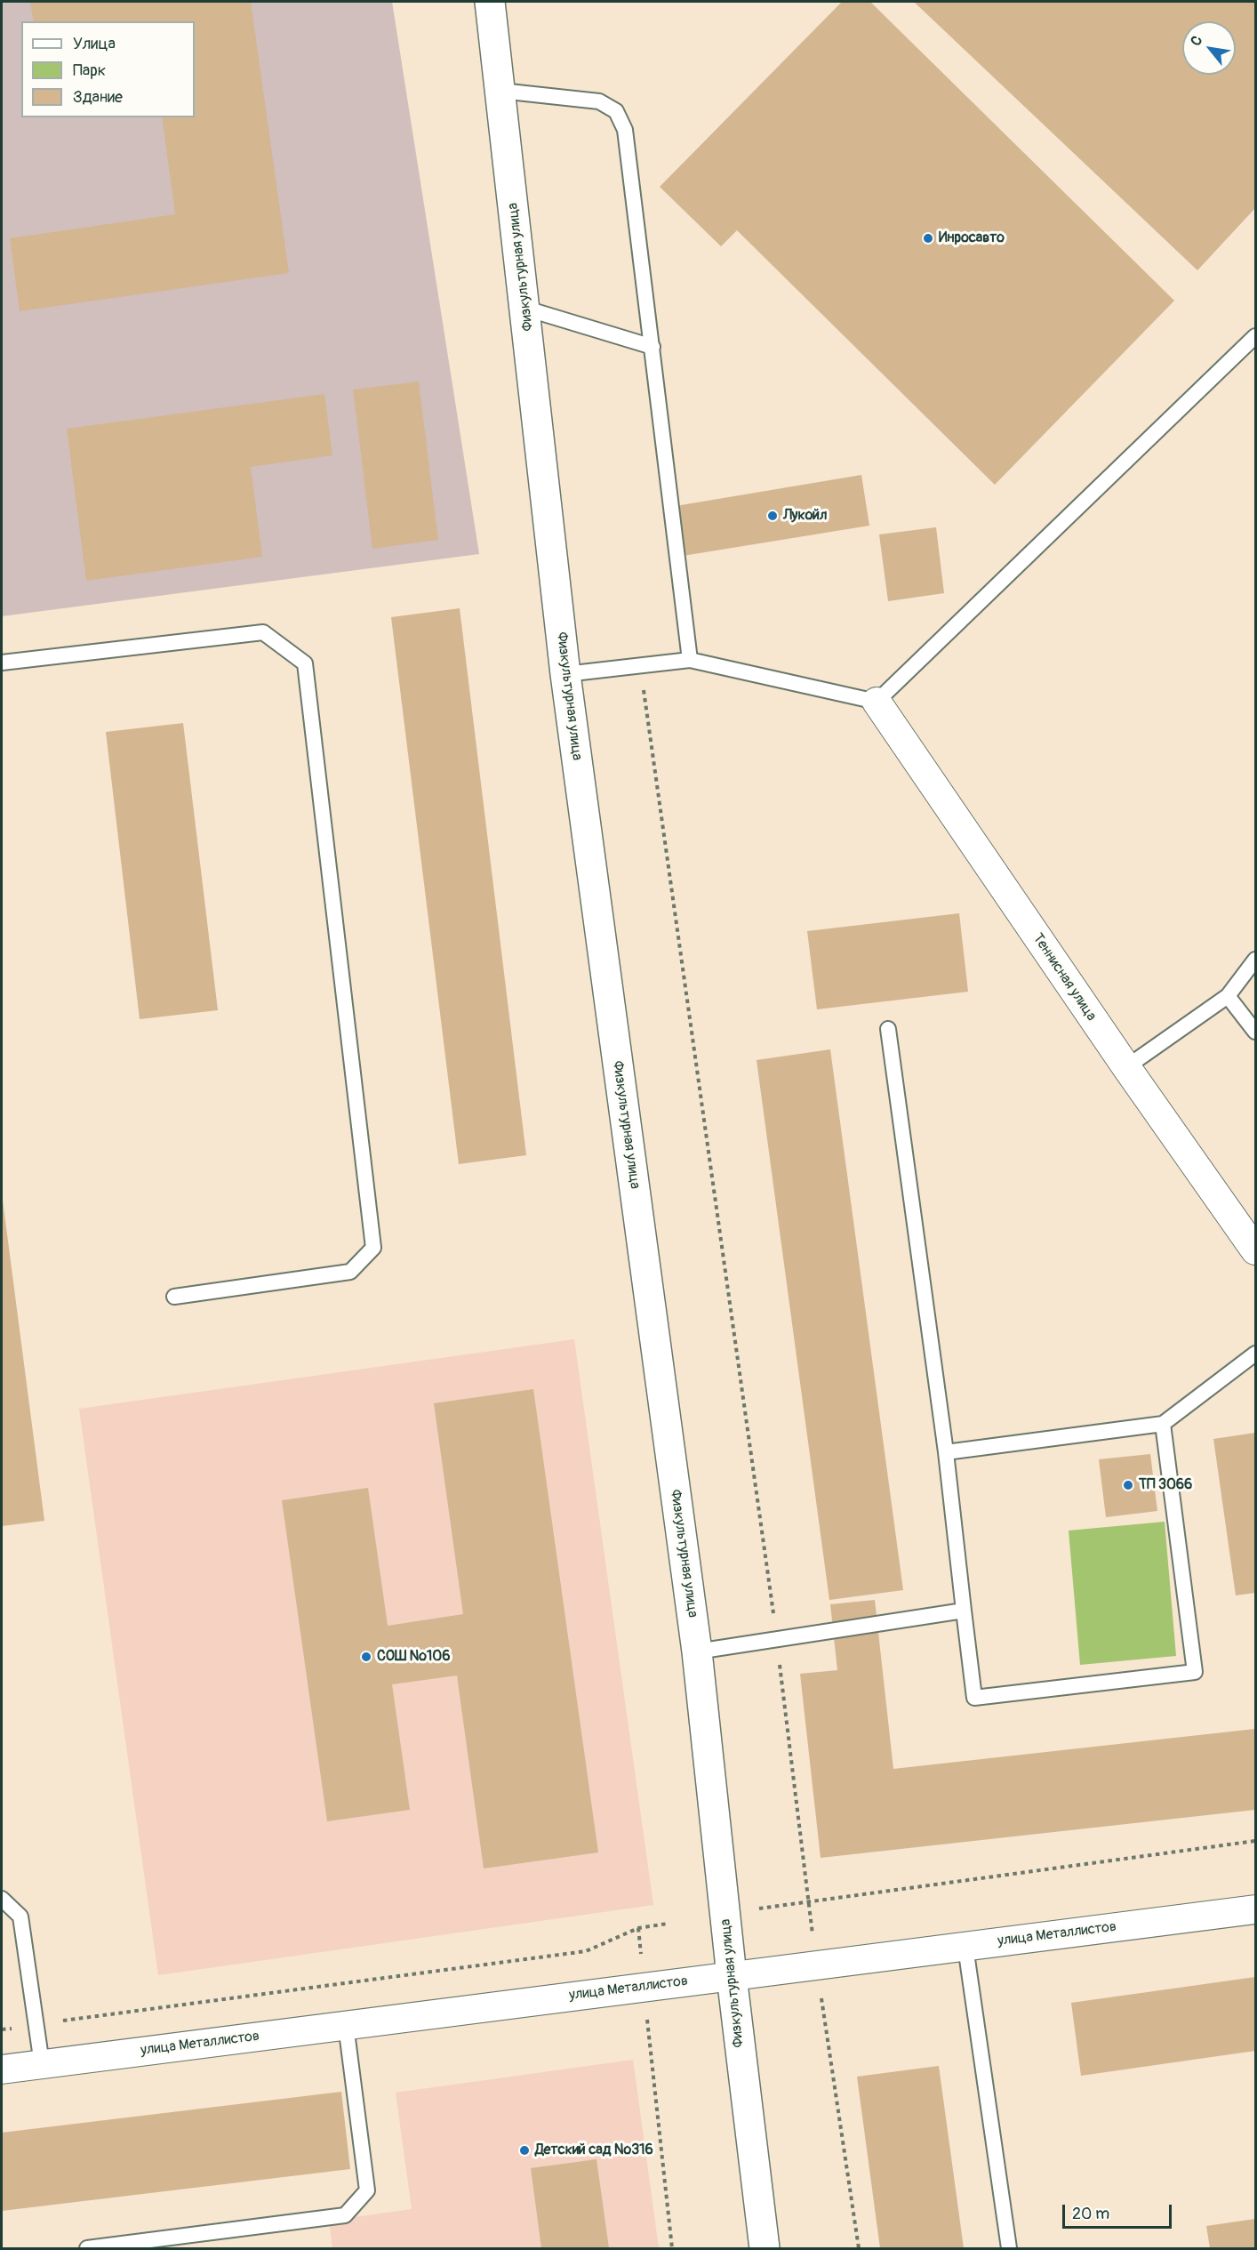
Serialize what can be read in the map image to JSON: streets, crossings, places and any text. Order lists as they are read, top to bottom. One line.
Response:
{"streets":{"main road":["Физкультурная улица"],"street":["Теннисная улица","улица Металлистов"]},"crossings":[["Физкультурная улица","улица Металлистов"]],"places":["Инросавто","Лукойл","ТП 3066","СОШ №106","Детский сад №316"],"legend":["Улица","Парк","Здание"],"scale_bar":"20 m","north":"top left"}
